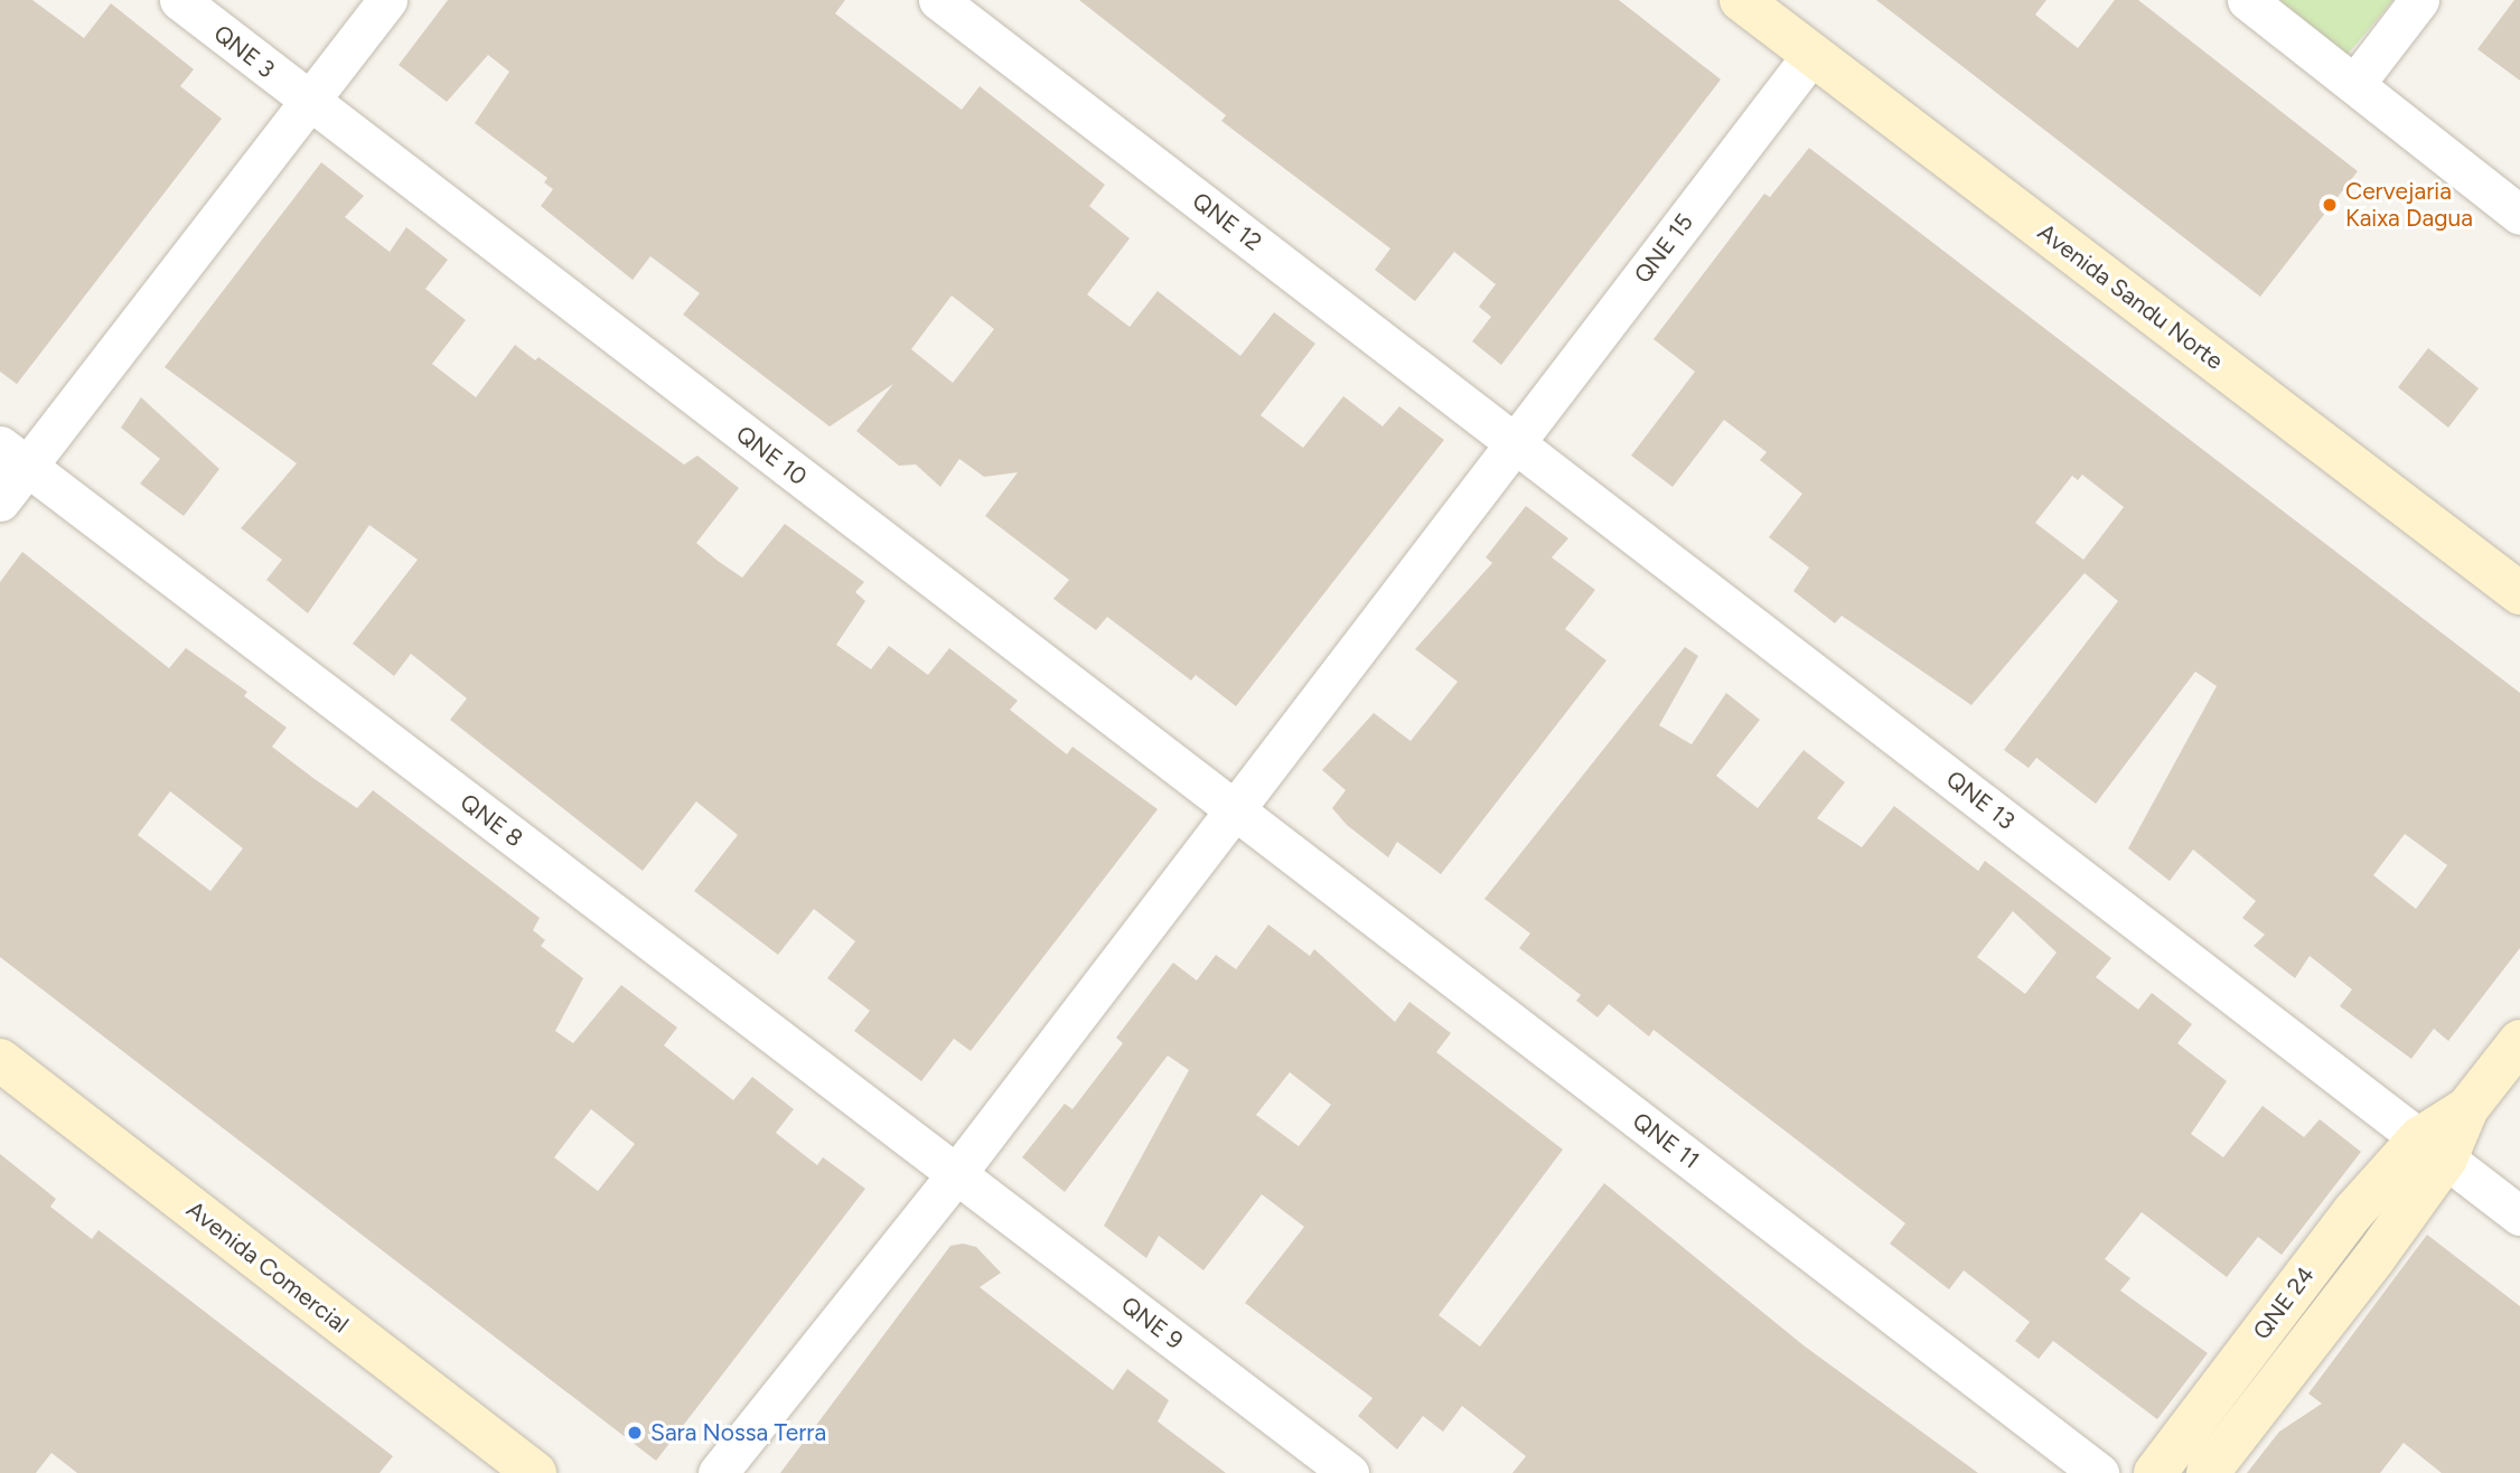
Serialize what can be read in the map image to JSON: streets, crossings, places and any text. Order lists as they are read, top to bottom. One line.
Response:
{"streets":{"main road":["Avenida Sandu Norte","Avenida Comercial","QNE 24"],"street":["QNE 3","QNE 12","QNE 15","QNE 10","QNE 13","QNE 8","QNE 11","QNE 9"]},"crossings":[["QNE 3","QNE 10"],["QNE 12","QNE 15"],["QNE 12","QNE 13"],["QNE 15","Avenida Sandu Norte"],["QNE 15","QNE 10"],["QNE 15","QNE 13"],["QNE 15","QNE 8"],["QNE 15","QNE 11"],["QNE 15","QNE 9"],["QNE 10","QNE 11"],["QNE 13","QNE 24"],["QNE 8","QNE 9"]],"places":["Cervejaria Kaixa Dagua","Sara Nossa Terra"]}
